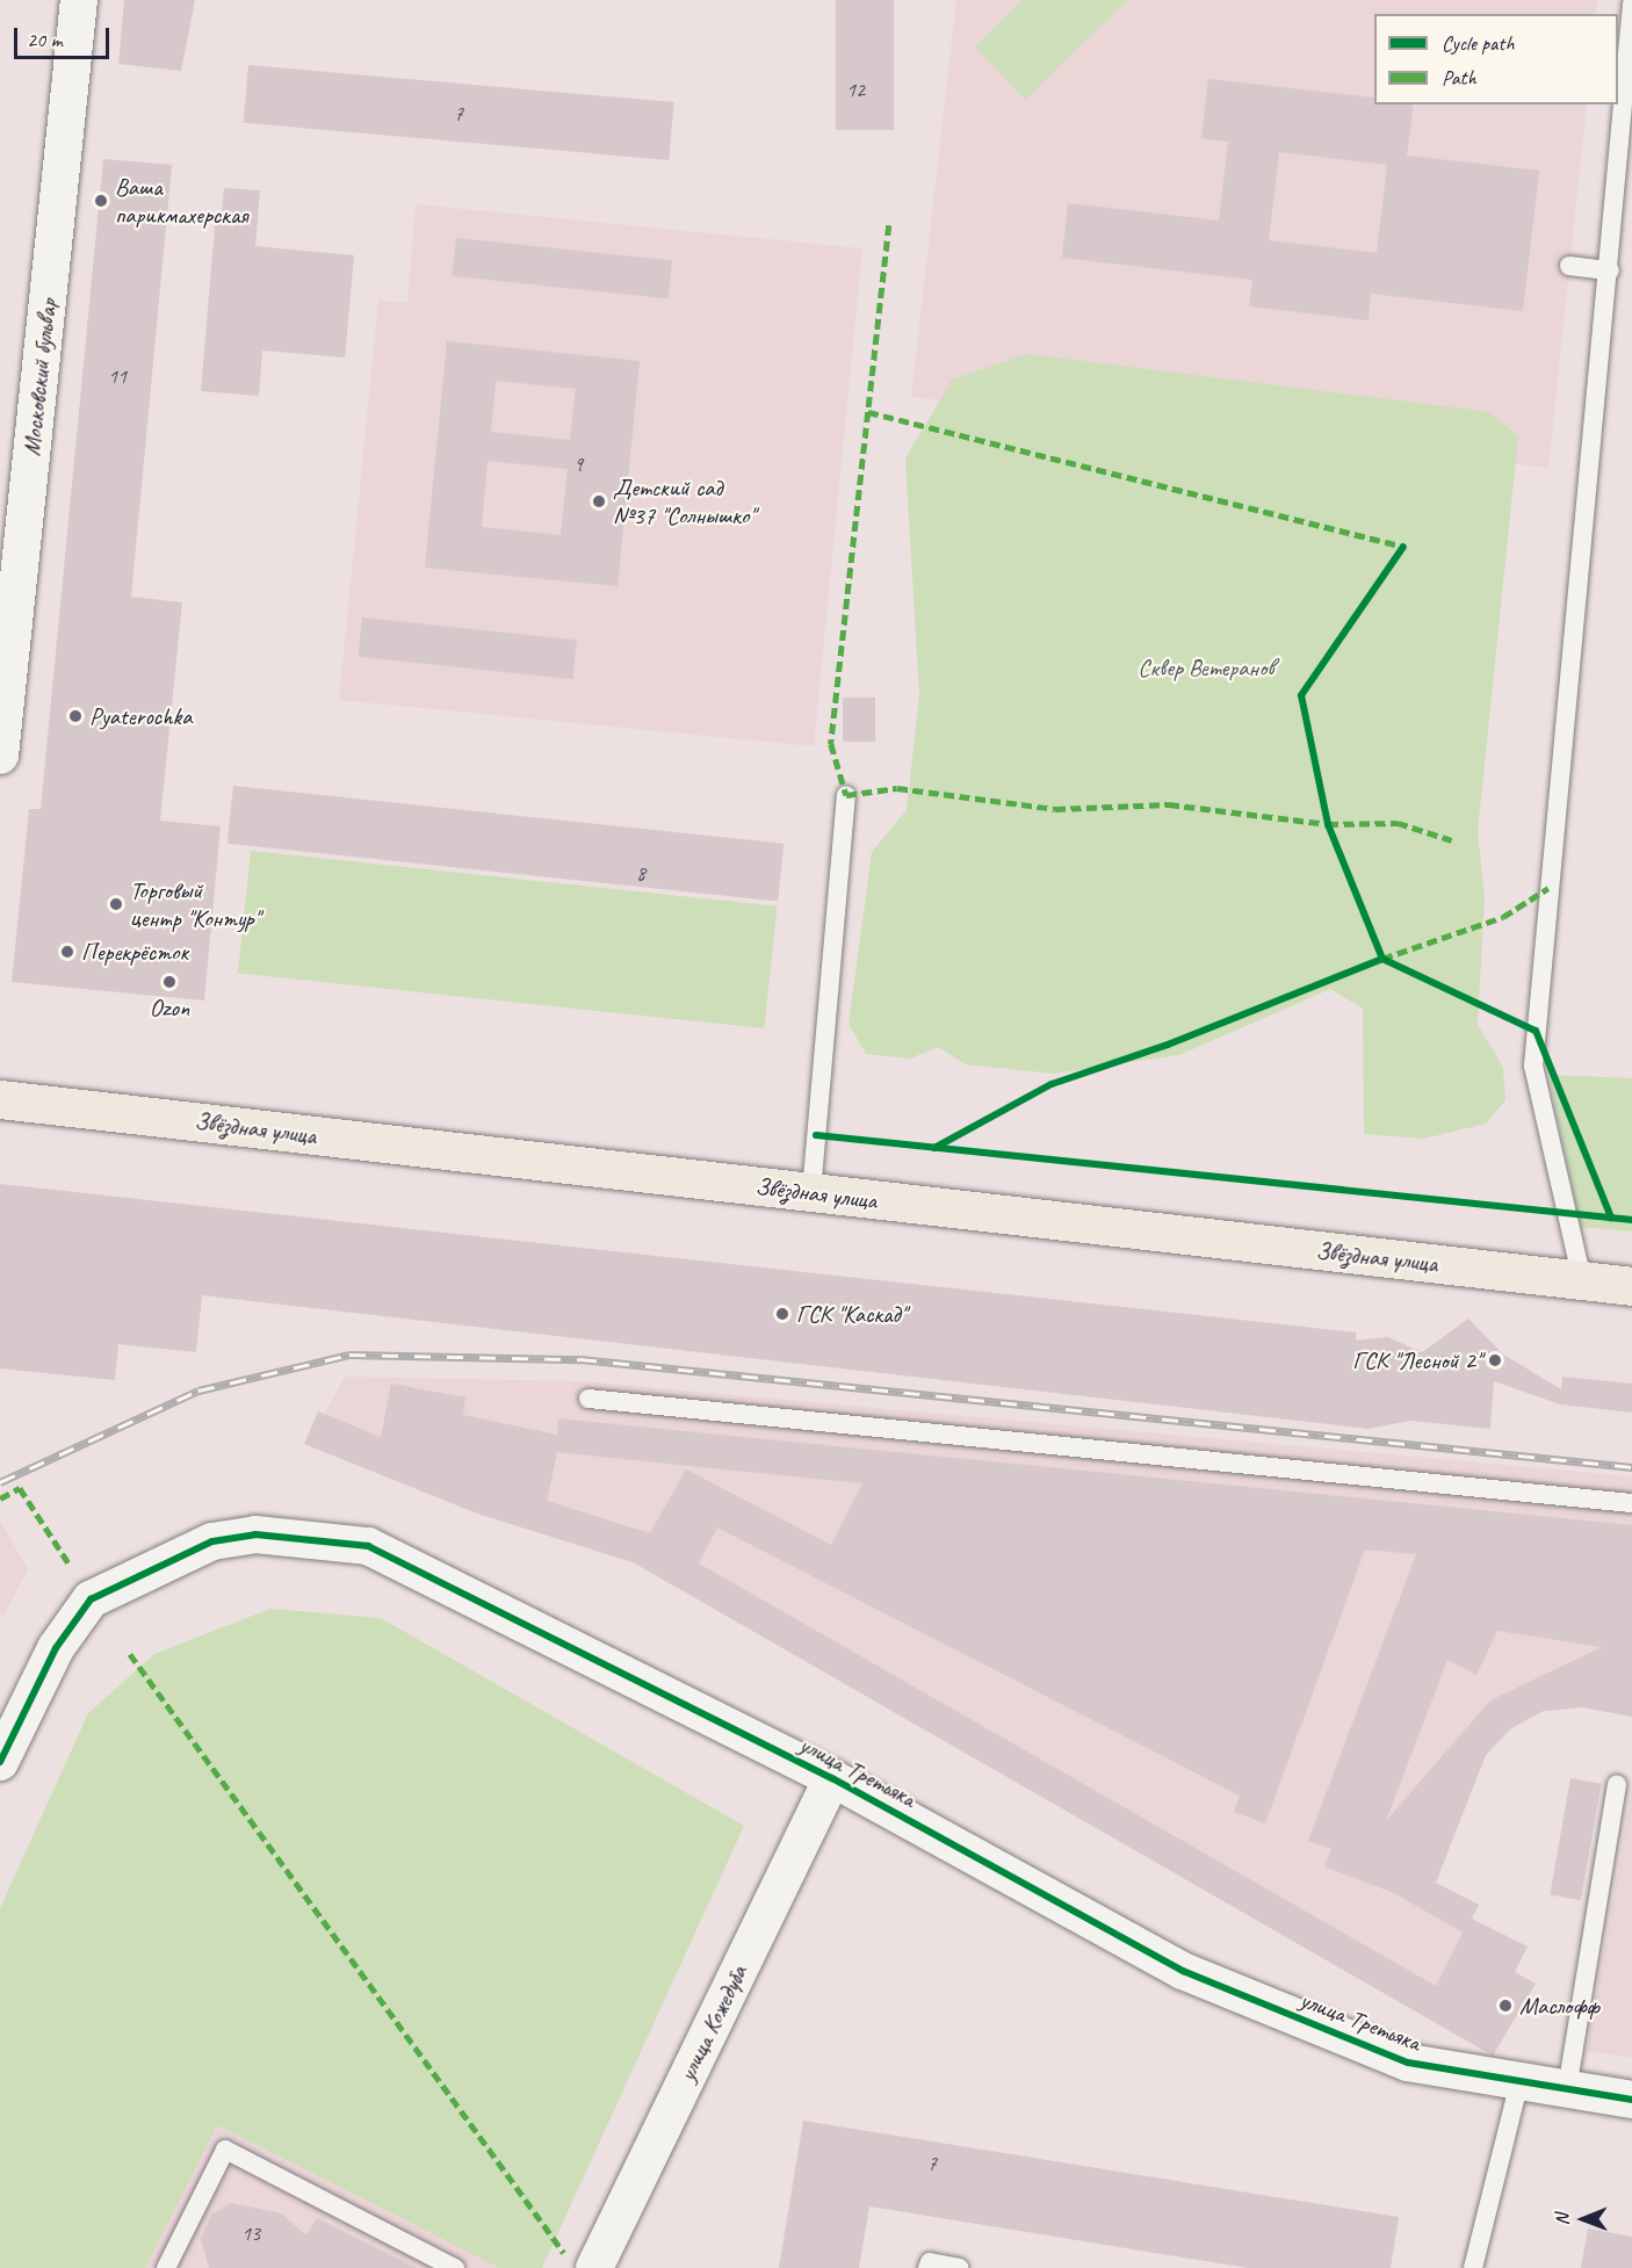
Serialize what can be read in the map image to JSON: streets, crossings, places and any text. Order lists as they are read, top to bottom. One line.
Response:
{"streets":{"main road":["Звёздная улица"],"street":["Московский бульвар","улица Третьяка","улица Кожедуба"]},"crossings":[["улица Третьяка","улица Кожедуба"]],"parks":["Сквер Ветеранов"],"places":["Ваша парикмахерская","Детский сад №37 \"Солнышко\"","Pyaterochka","Торговый центр \"Контур\"","Перекрёсток","Ozon","ГСК \"Каскад\"","ГСК \"Лесной 2\"","Маслофф"],"house_numbers":["12","7","11","9","8","7","13"],"legend":["Cycle path","Path"],"scale_bar":"20 m","north":"left"}
